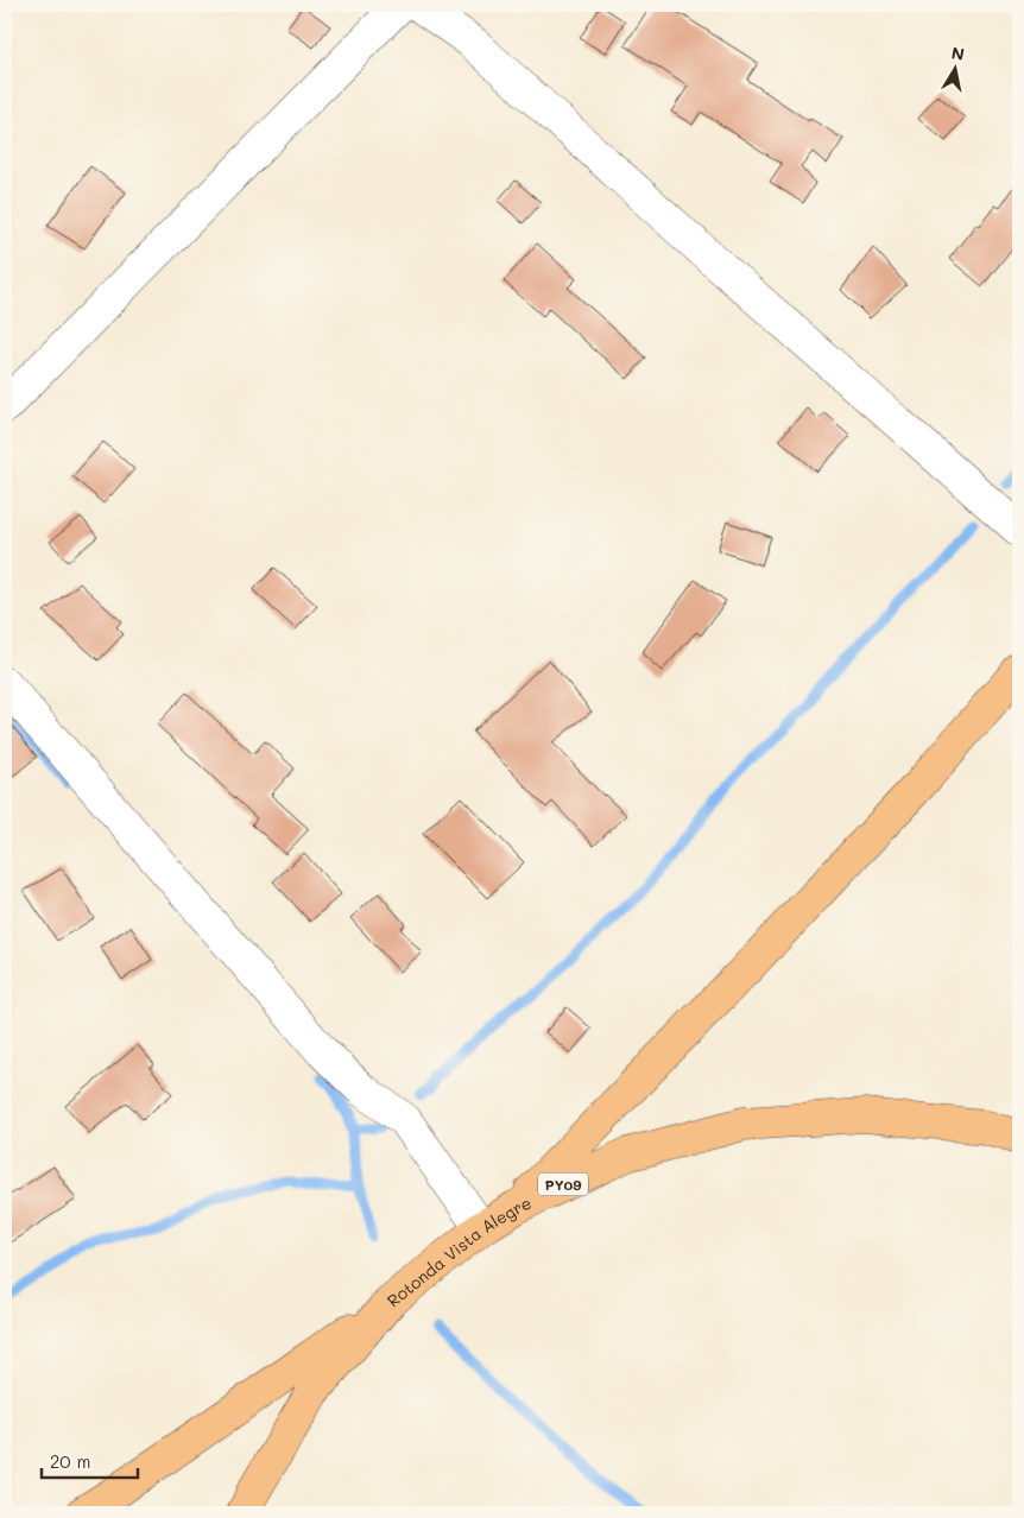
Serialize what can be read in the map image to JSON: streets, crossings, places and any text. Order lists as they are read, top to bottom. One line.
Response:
{"streets":{"highway":["PY09","Rotonda Vista Alegre"]},"crossings":[["PY09","Rotonda Vista Alegre"]],"scale_bar":"20 m","north":"top"}
